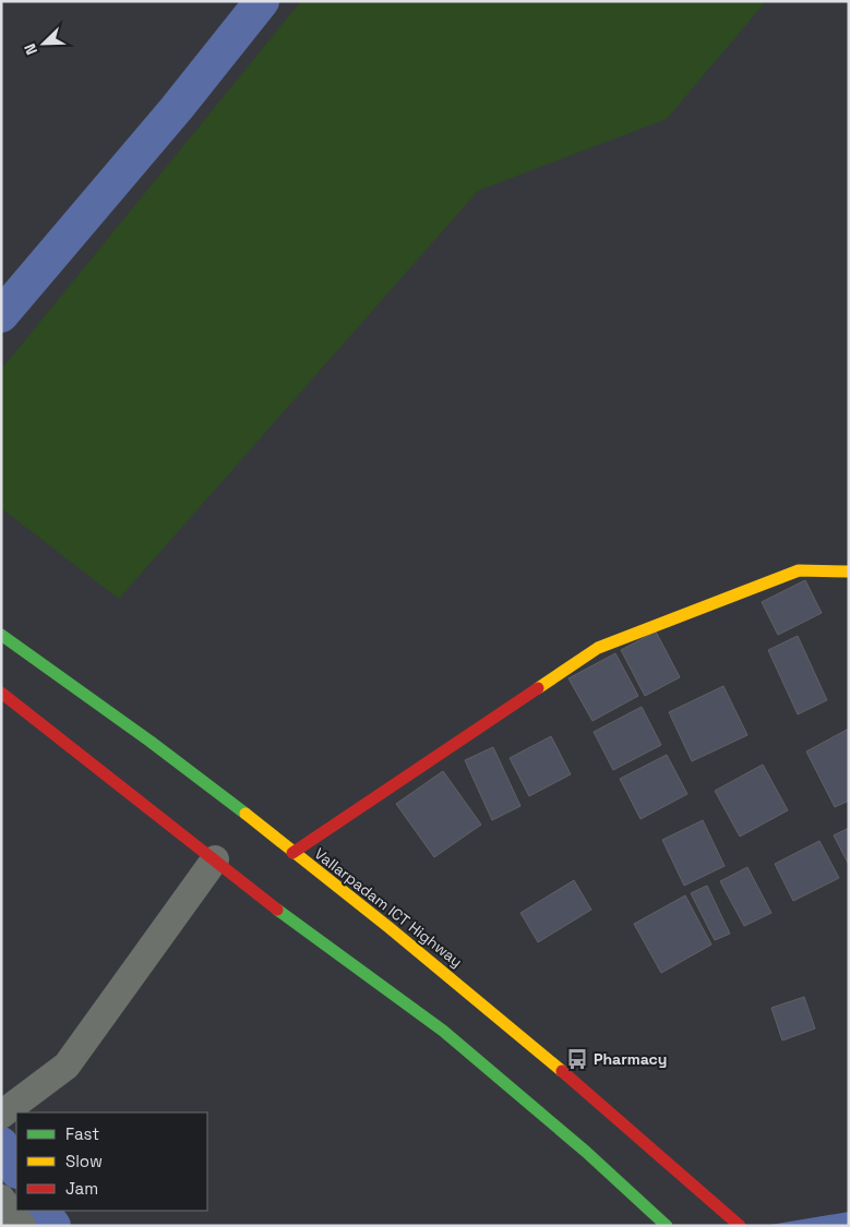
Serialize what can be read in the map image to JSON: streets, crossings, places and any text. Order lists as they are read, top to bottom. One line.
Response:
{"streets":{"main road":["Vallarpadam ICT Highway"]},"places":{"bus stop":["Pharmacy"]},"legend":["Fast","Slow","Jam"],"north":"bottom left"}
